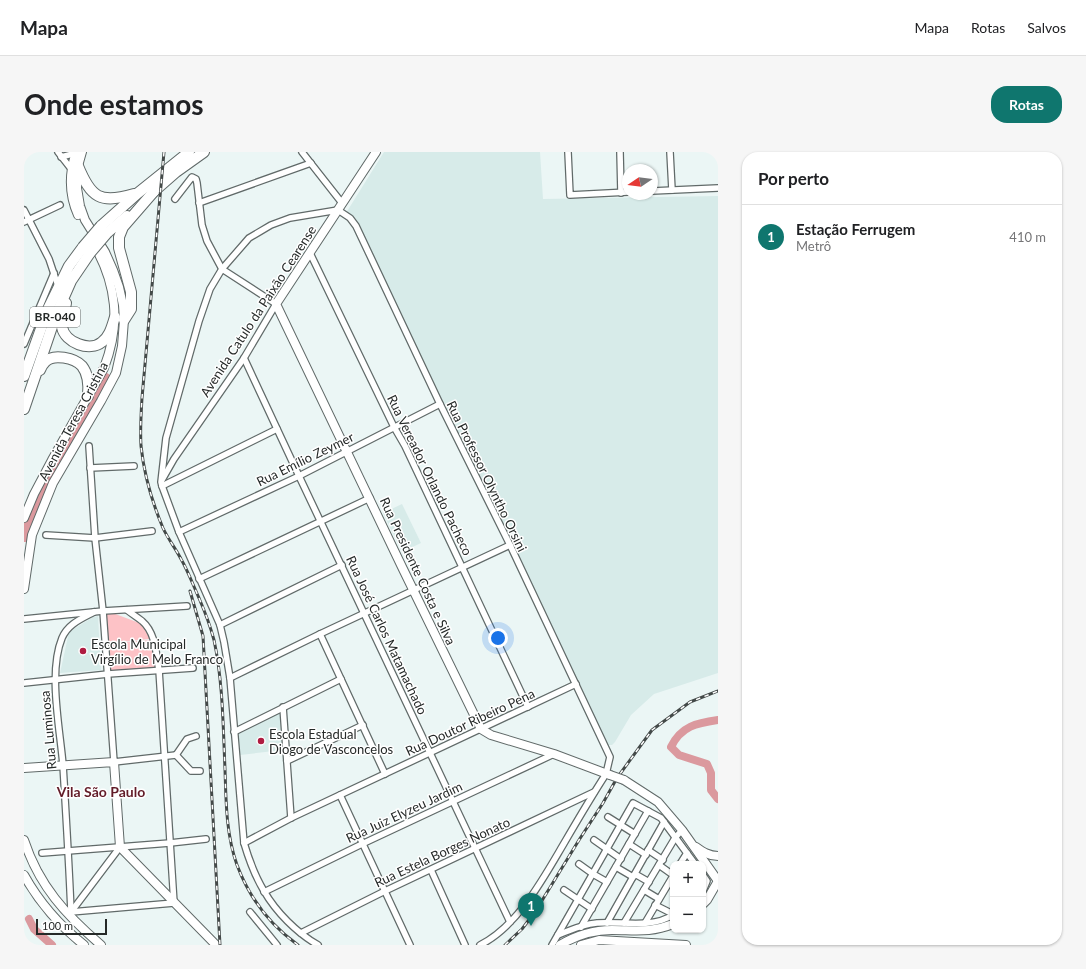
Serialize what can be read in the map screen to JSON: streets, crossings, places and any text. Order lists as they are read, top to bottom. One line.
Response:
{"streets":{"highway":["BR-040"],"street":["Avenida Catulo da Paixão Cearense","Avenida Teresa Cristina","Rua Emílio Zeymer","Rua Vereador Orlando Pacheco","Rua Professor Olyntho Orsini","Rua Presidente Costa e Silva","Rua José Carlos Matamachado","Rua Doutor Ribeiro Pena","Rua Luminosa","Rua Juiz Elyzeu Jardim","Rua Estela Borges Nonato"]},"crossings":[["Avenida Catulo da Paixão Cearense","Rua Vereador Orlando Pacheco"],["Avenida Catulo da Paixão Cearense","Rua Professor Olyntho Orsini"],["Avenida Catulo da Paixão Cearense","Rua Presidente Costa e Silva"],["Avenida Catulo da Paixão Cearense","Rua José Carlos Matamachado"],["Rua Emílio Zeymer","Rua Vereador Orlando Pacheco"],["Rua Emílio Zeymer","Rua Professor Olyntho Orsini"],["Rua Emílio Zeymer","Rua Presidente Costa e Silva"],["Rua Emílio Zeymer","Rua José Carlos Matamachado"],["Rua Vereador Orlando Pacheco","Rua Doutor Ribeiro Pena"],["Rua Professor Olyntho Orsini","Rua Doutor Ribeiro Pena"],["Rua Presidente Costa e Silva","Rua Doutor Ribeiro Pena"],["Rua José Carlos Matamachado","Rua Doutor Ribeiro Pena"],["Rua José Carlos Matamachado","Rua Juiz Elyzeu Jardim"],["Rua José Carlos Matamachado","Rua Estela Borges Nonato"]],"districts":["Vila São Paulo"],"places":["Escola Municipal Virgílio de Melo Franco","Escola Estadual Diogo de Vasconcelos"],"scale_bar":"100 m","north":"left","page":{"header":"Mapa","nav":["Mapa","Rotas","Salvos"],"buttons":"Rotas","title":"Onde estamos","heading":"Por perto","list":[{"mark":"1","name":"Estação Ferrugem","note":"Metrô","value":"410 m"}],"map_buttons":["+","−"],"pins":"1","scale":"100 m"}}
